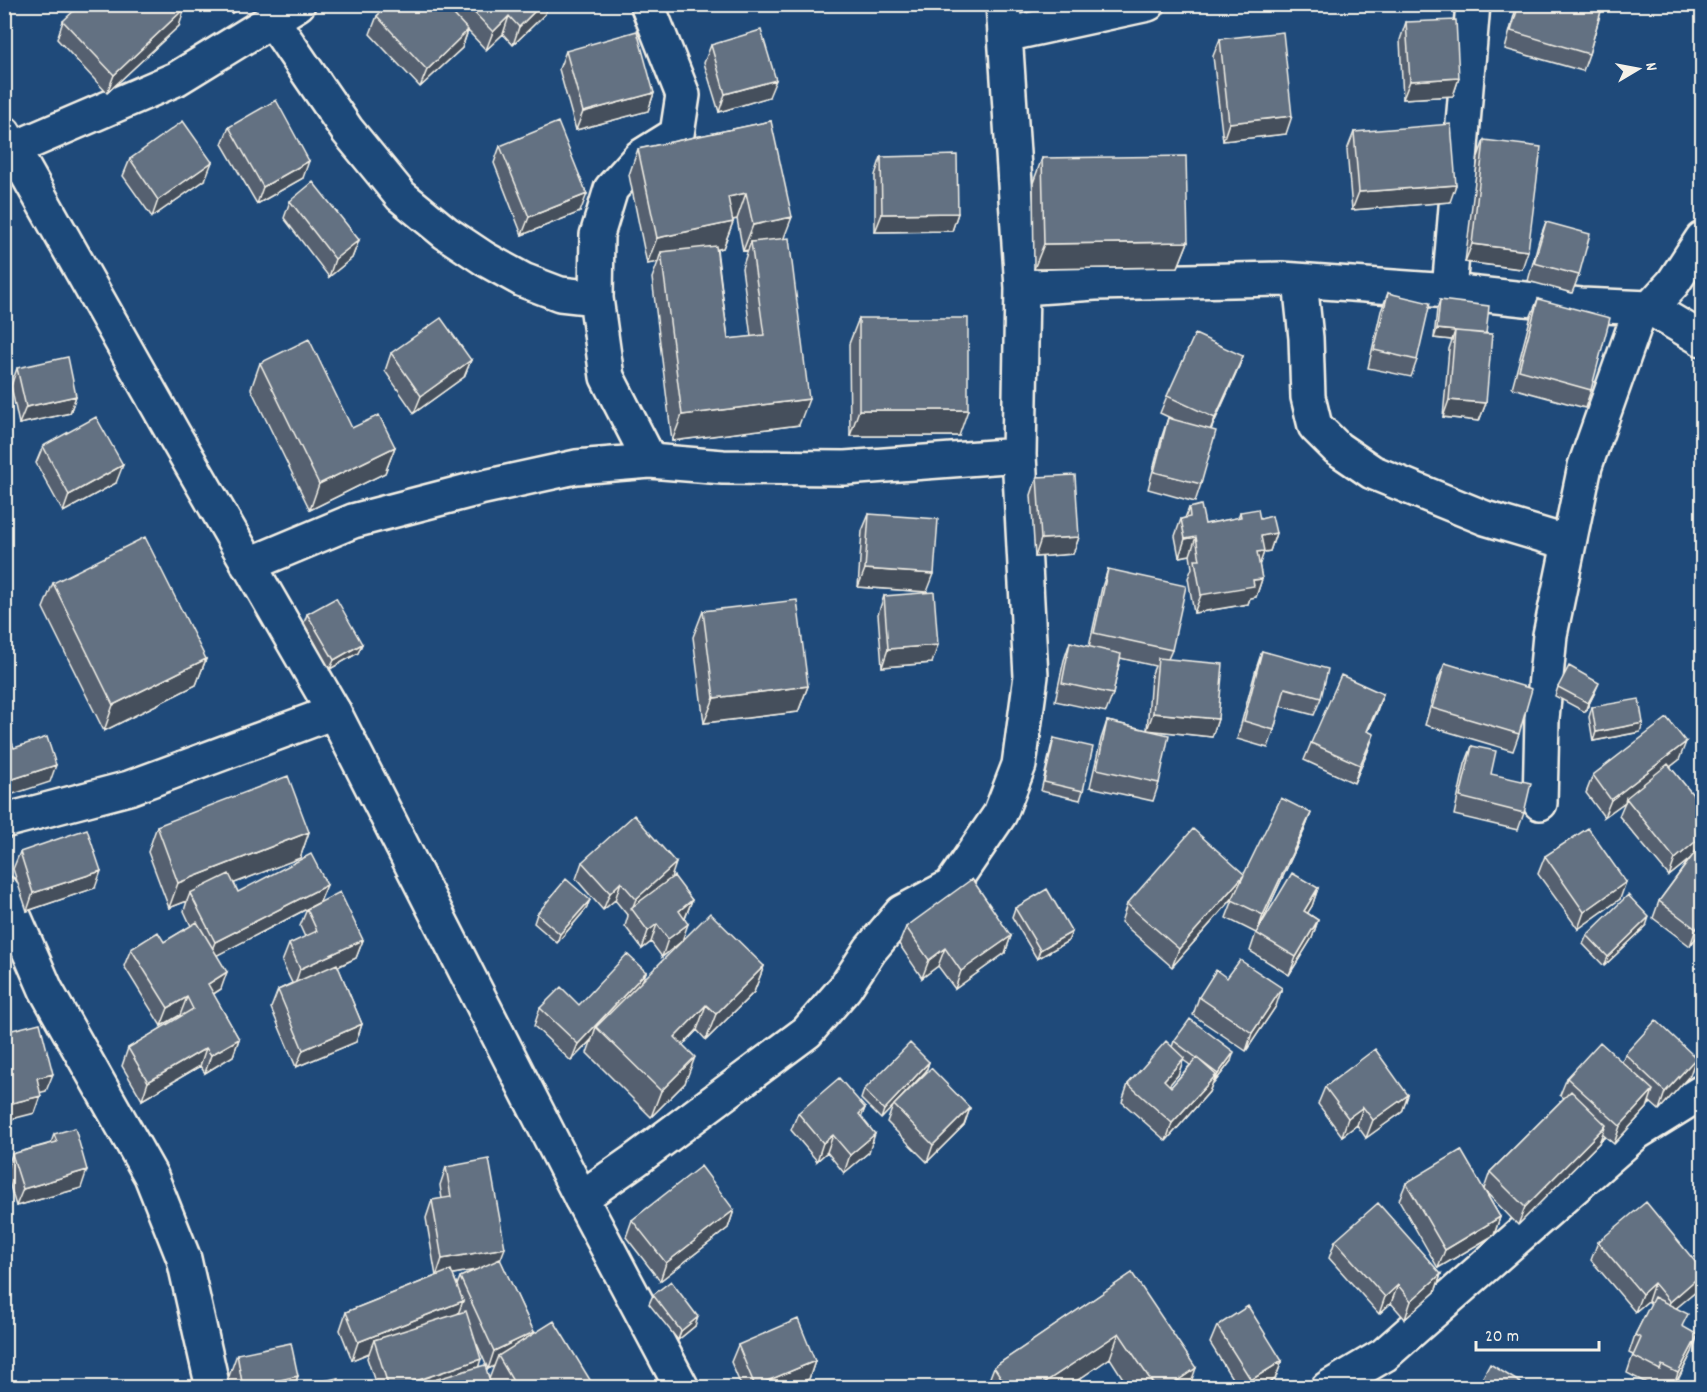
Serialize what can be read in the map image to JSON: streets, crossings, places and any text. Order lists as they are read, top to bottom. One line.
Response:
{"scale_bar":"20 m","north":"right"}
